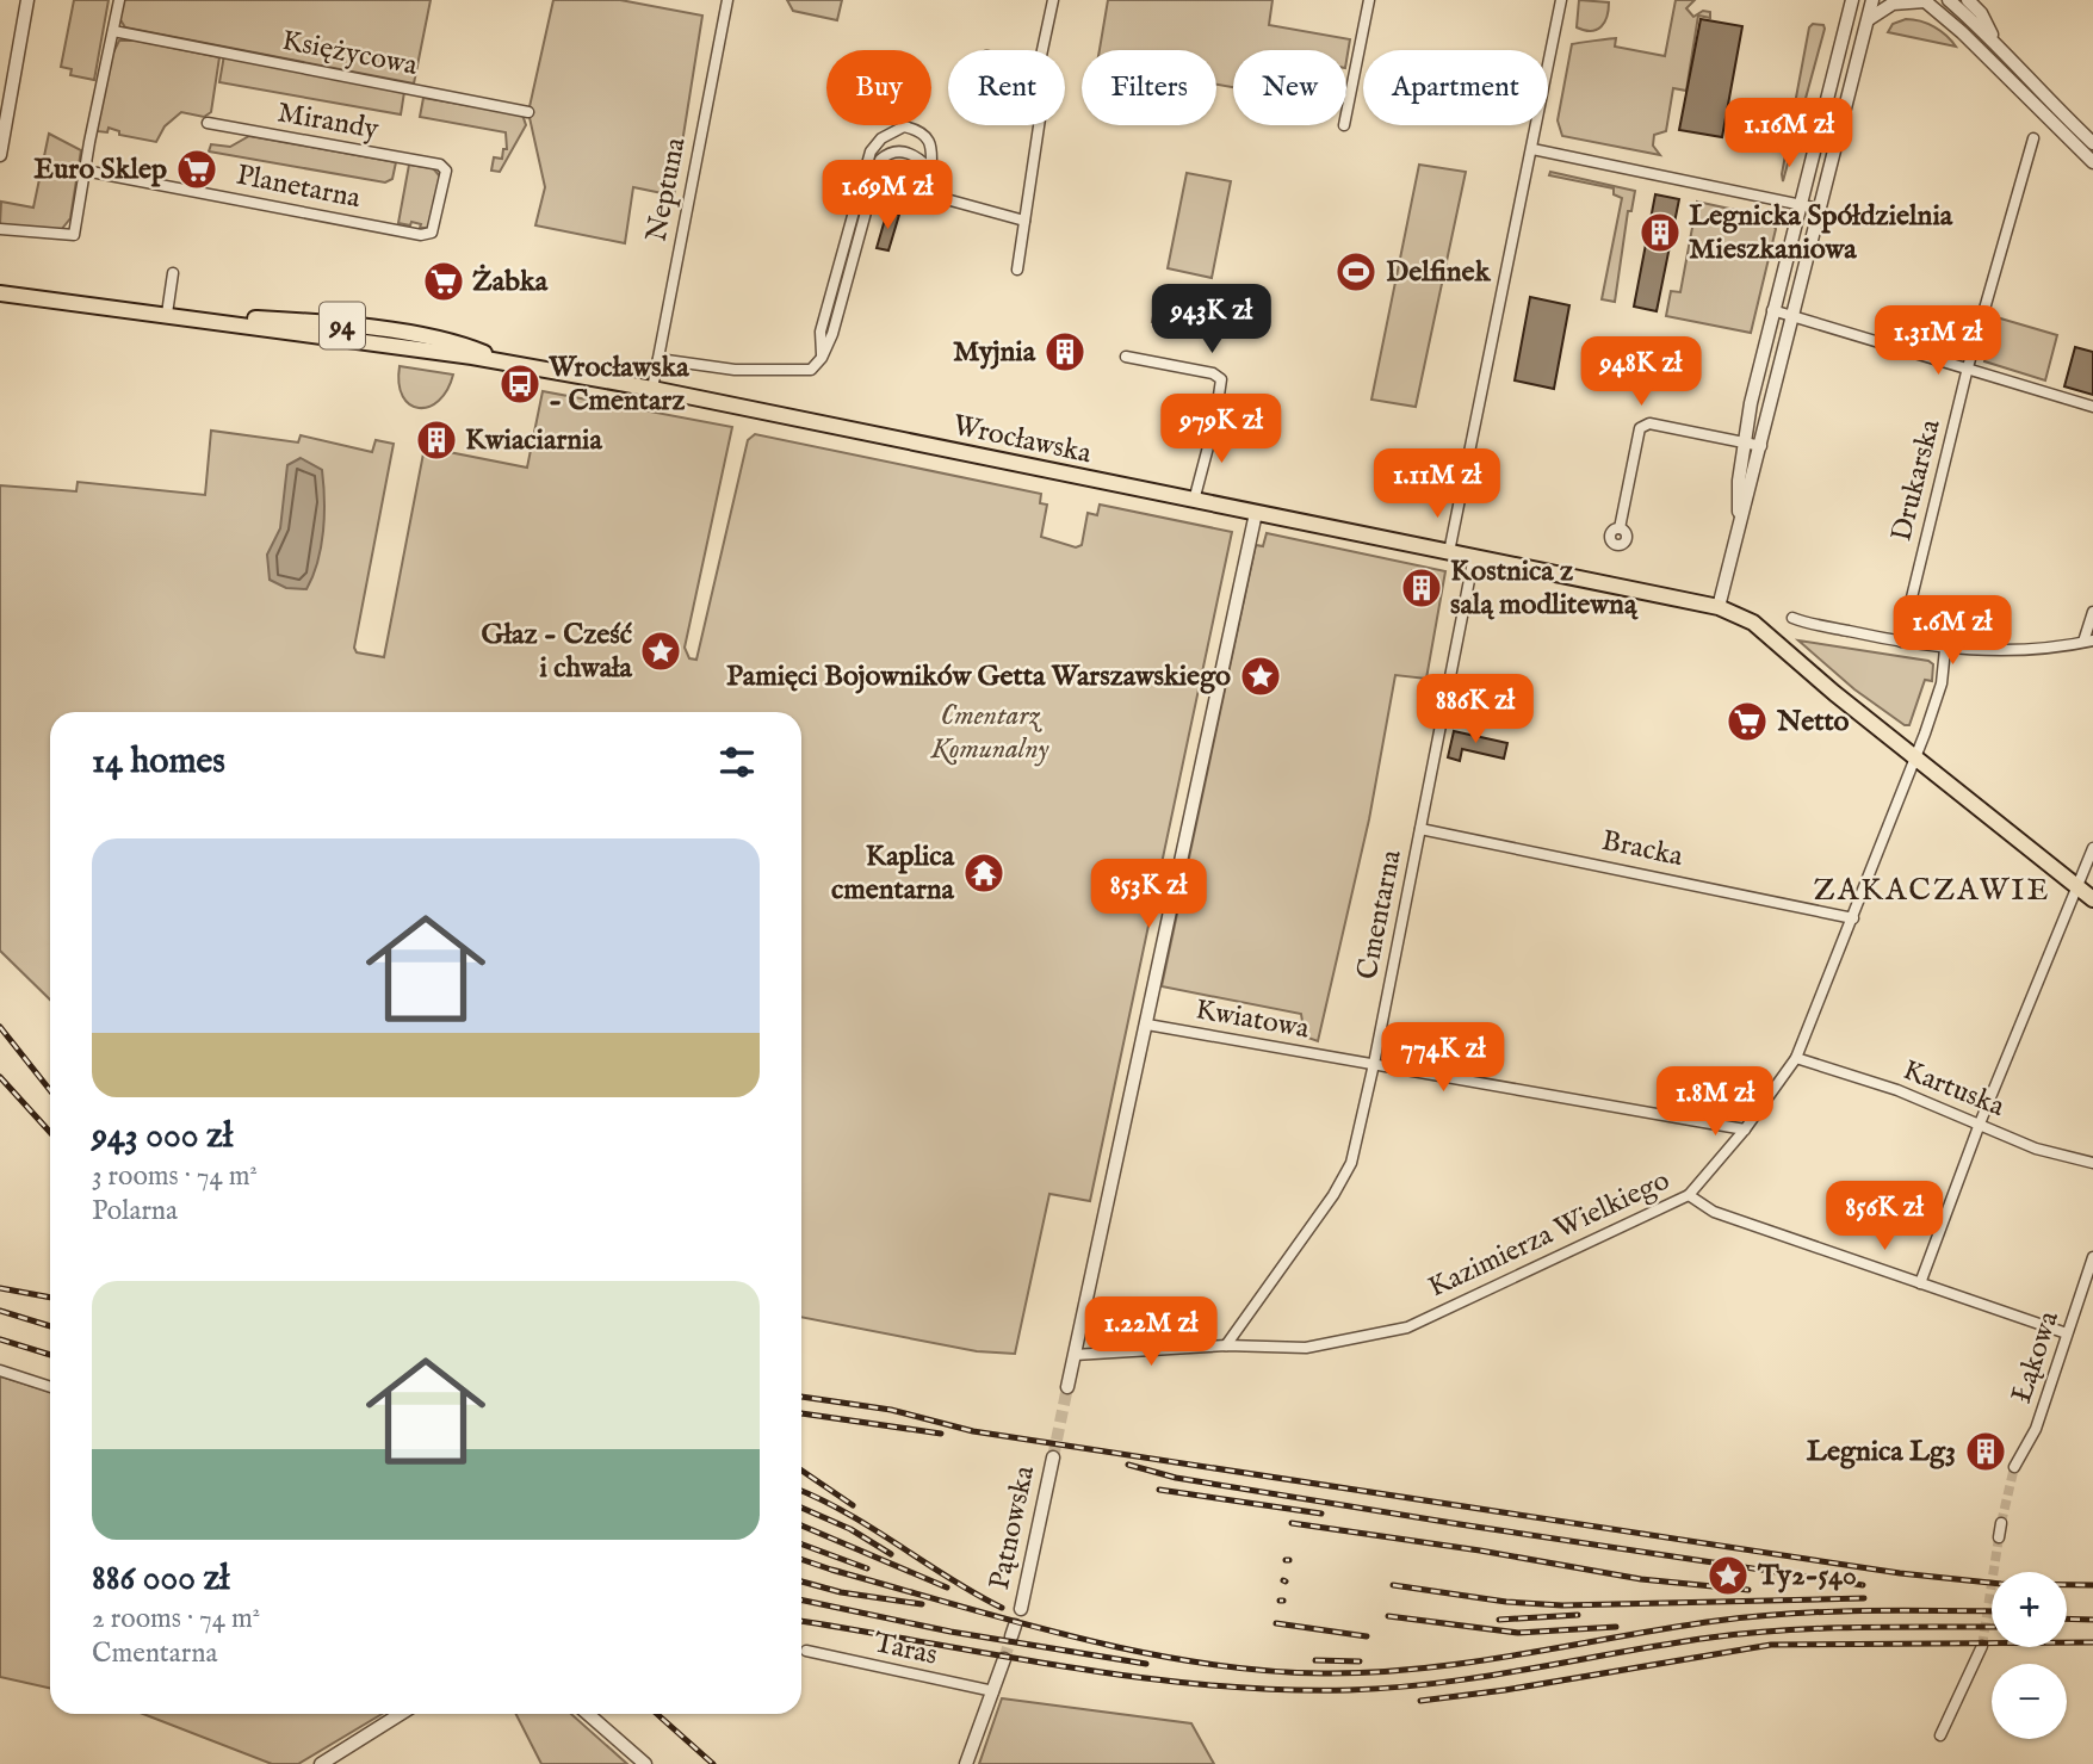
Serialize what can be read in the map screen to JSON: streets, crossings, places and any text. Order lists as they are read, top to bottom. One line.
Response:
{"streets":{"main road":["94","Wrocławska"],"street":["Księżycowa","Mirandy","Planetarna","Neptuna","Drukarska","Bracka","Cmentarna","Kwiatowa","Kartuska","Kazimierza Wielkiego","Łąkowa","Pątnowska","Taras"]},"crossings":[["Mirandy","Planetarna"],["Neptuna","Wrocławska"],["94","Wrocławska"],["94","Kazimierza Wielkiego"],["Wrocławska","Cmentarna"],["Bracka","Cmentarna"],["Bracka","Kazimierza Wielkiego"],["Cmentarna","Kwiatowa"],["Cmentarna","Kazimierza Wielkiego"],["Kwiatowa","Kazimierza Wielkiego"],["Kartuska","Kazimierza Wielkiego"]],"districts":["ZAKACZAWIE"],"parks":["Cmentarz Komunalny"],"places":{"supermarket":["Euro Sklep","Żabka","Netto"],"building":["Legnicka Spółdzielnia Mieszkaniowa","Myjnia","Kwiaciarnia","Kostnica z salą modlitewną","Legnica Lg3"],"sports":["Delfinek"],"bus stop":["Wrocławska - Cmentarz"],"place":["Głaz - Cześć i chwała","Pamięci Bojowników Getta Warszawskiego","Ty2-540"],"temple":["Kaplica cmentarna"]},"page":{"chip":["Buy","Rent","Filters","New","Apartment"],"price":["1.16M zł","1.69M zł","943K zł","1.31M zł","948K zł","979K zł","1.11M zł","1.6M zł","886K zł","853K zł","774K zł","1.8M zł","856K zł","1.22M zł"],"heading":"14 homes","list":[{"name":"943 000 zł","note":"3 rooms · 74 m² · Polarna"},{"name":"886 000 zł","note":"2 rooms · 74 m² · Cmentarna"}],"map_buttons":["+","−"]}}
